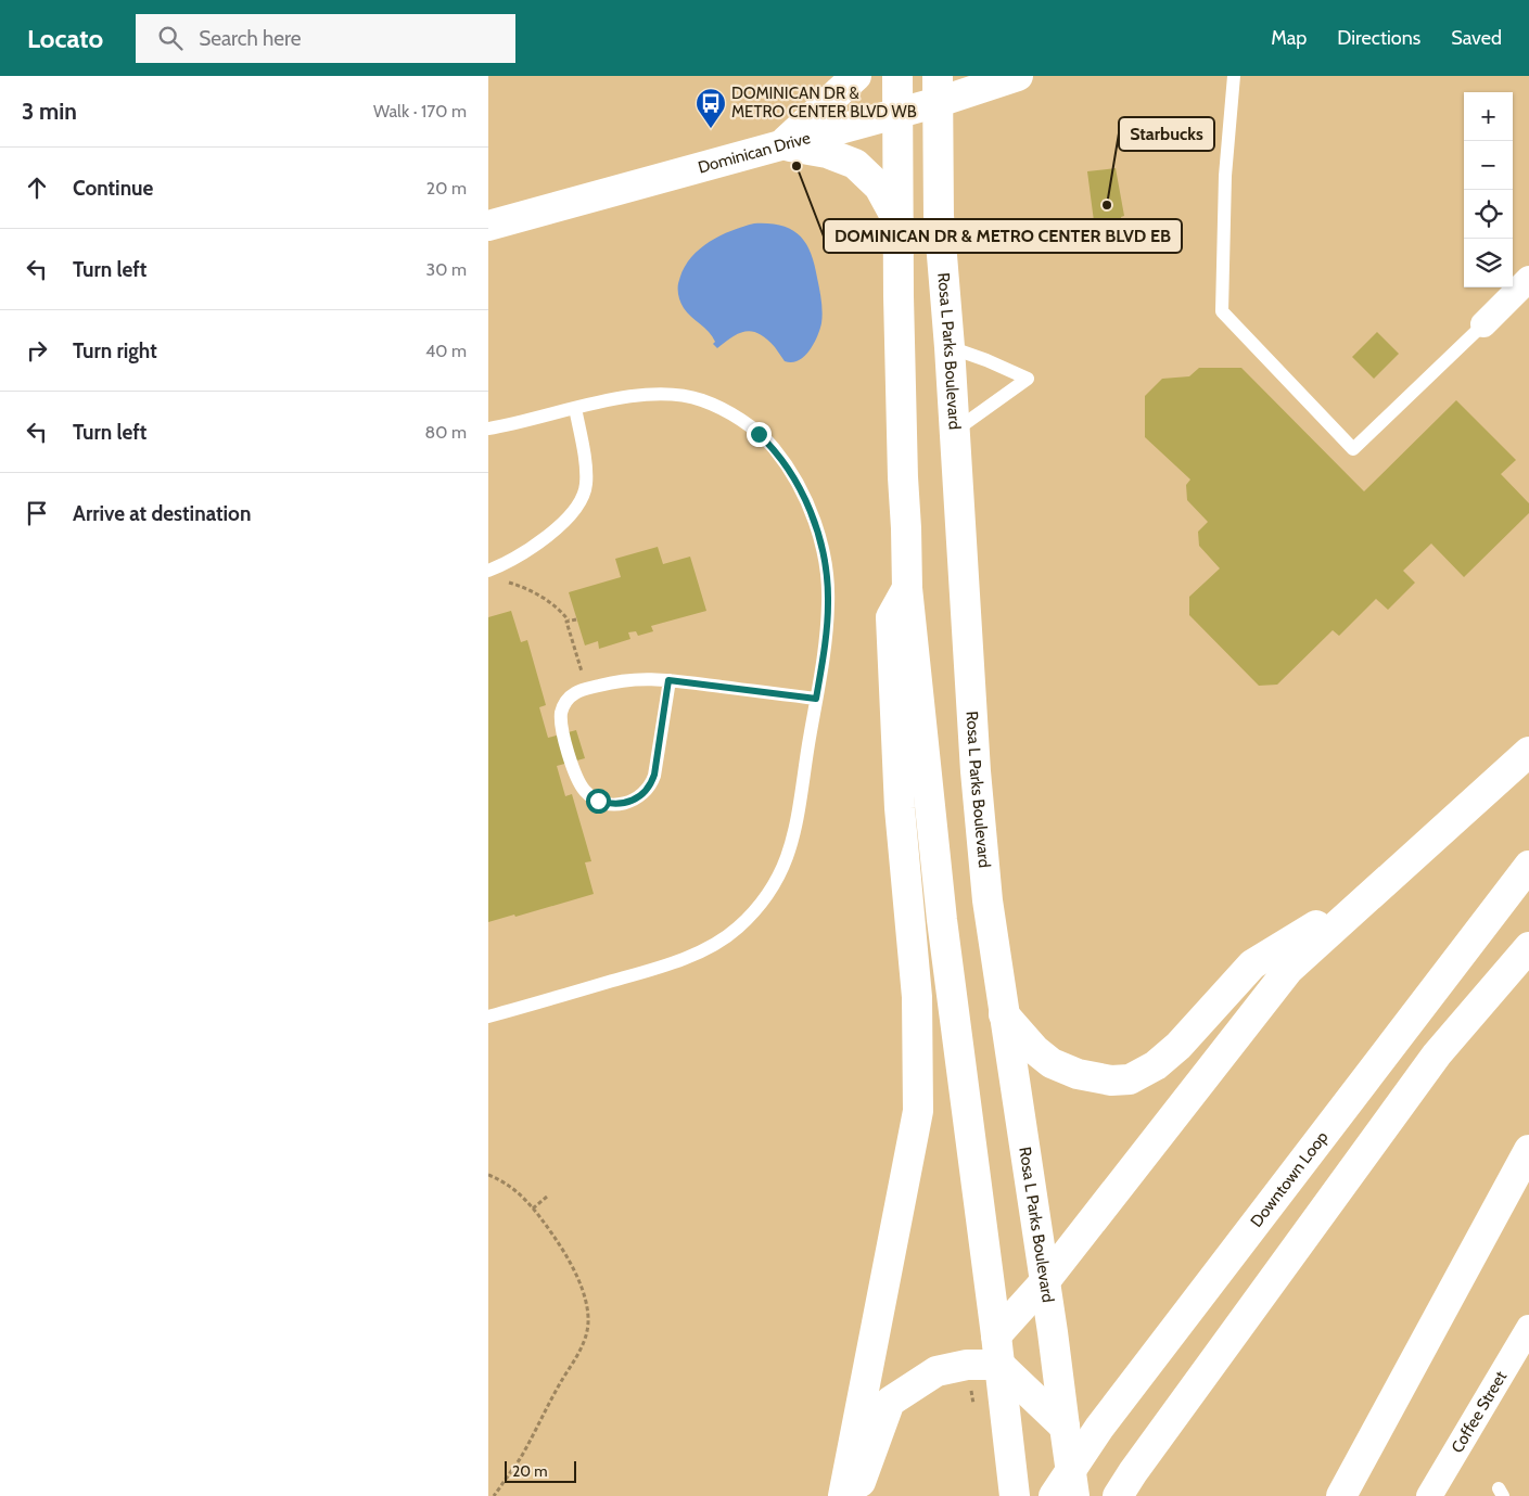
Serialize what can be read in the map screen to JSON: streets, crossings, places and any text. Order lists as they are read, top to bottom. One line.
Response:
{"streets":{"main road":["Dominican Drive","Rosa L Parks Boulevard","Downtown Loop"],"street":["Coffee Street"]},"crossings":[["Dominican Drive","Rosa L Parks Boulevard"]],"places":{"bus stop":["DOMINICAN DR & METRO CENTER BLVD WB"],"other":["DOMINICAN DR & METRO CENTER BLVD EB","Starbucks"]},"scale_bar":"20 m","page":{"header":"Locato","search":"Search here","nav":["Map","Directions","Saved"],"heading":["3 min","Walk · 170 m"],"map_buttons":["+","−"],"list":[["Continue","20 m"],["Turn left","30 m"],["Turn right","40 m"],["Turn left","80 m"],"Arrive at destination"],"scale":"20 m"}}
